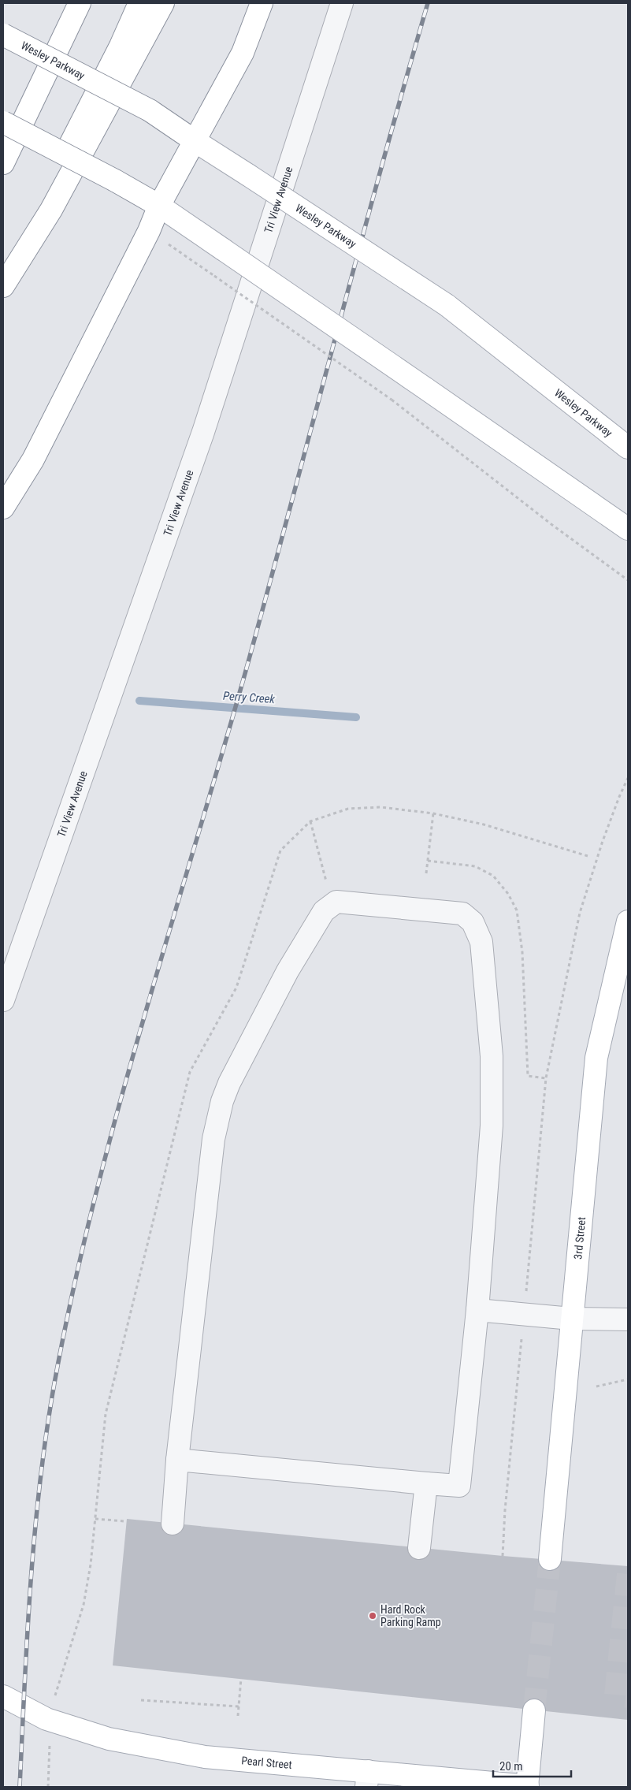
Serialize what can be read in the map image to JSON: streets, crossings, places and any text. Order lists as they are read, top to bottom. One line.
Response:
{"streets":{"main road":["Wesley Parkway","3rd Street","Pearl Street"],"street":["Tri View Avenue"]},"water":["Perry Creek"],"places":["Hard Rock Parking Ramp"],"scale_bar":"20 m"}
